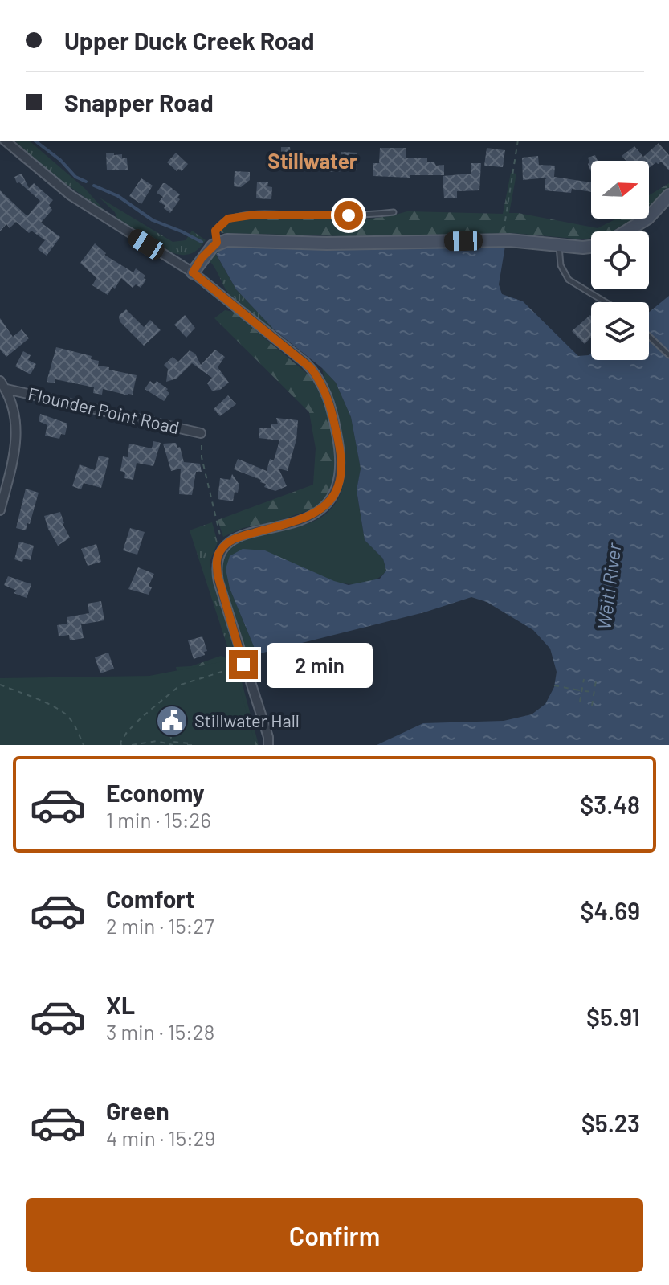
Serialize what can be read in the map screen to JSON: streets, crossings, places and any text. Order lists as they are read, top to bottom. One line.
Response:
{"streets":{"street":["Flounder Point Road"]},"districts":["Stillwater"],"water":["Wēiti River"],"places":{"public building":["Stillwater Hall"]},"north":"right","page":{"banner":["Upper Duck Creek Road","Snapper Road"],"bubble":"2 min","list":[{"name":"Economy","note":"1 min · 15:26","value":"$3.48"},{"name":"Comfort","note":"2 min · 15:27","value":"$4.69"},{"name":"XL","note":"3 min · 15:28","value":"$5.91"},{"name":"Green","note":"4 min · 15:29","value":"$5.23"}],"buttons":"Confirm"}}
